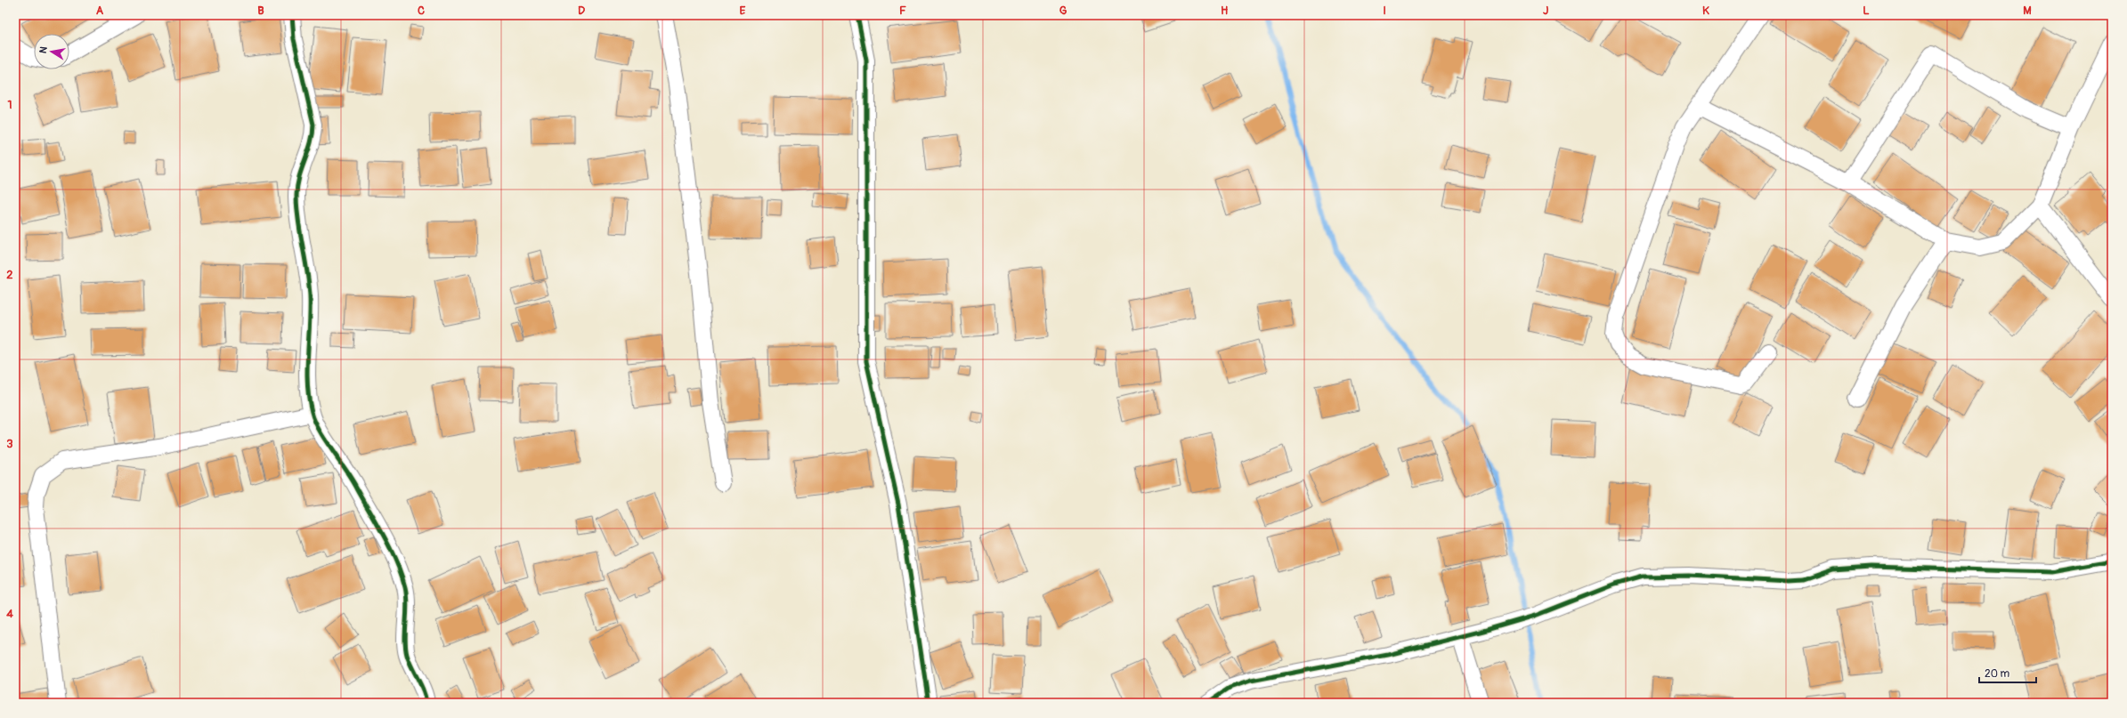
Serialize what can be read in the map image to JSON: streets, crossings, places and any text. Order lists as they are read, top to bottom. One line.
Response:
{"scale_bar":"20 m","north":"left","grid":{"columns":["A","B","C","D","E","F","G","H","I","J","K","L","M"],"rows":["1","2","3","4"]}}
